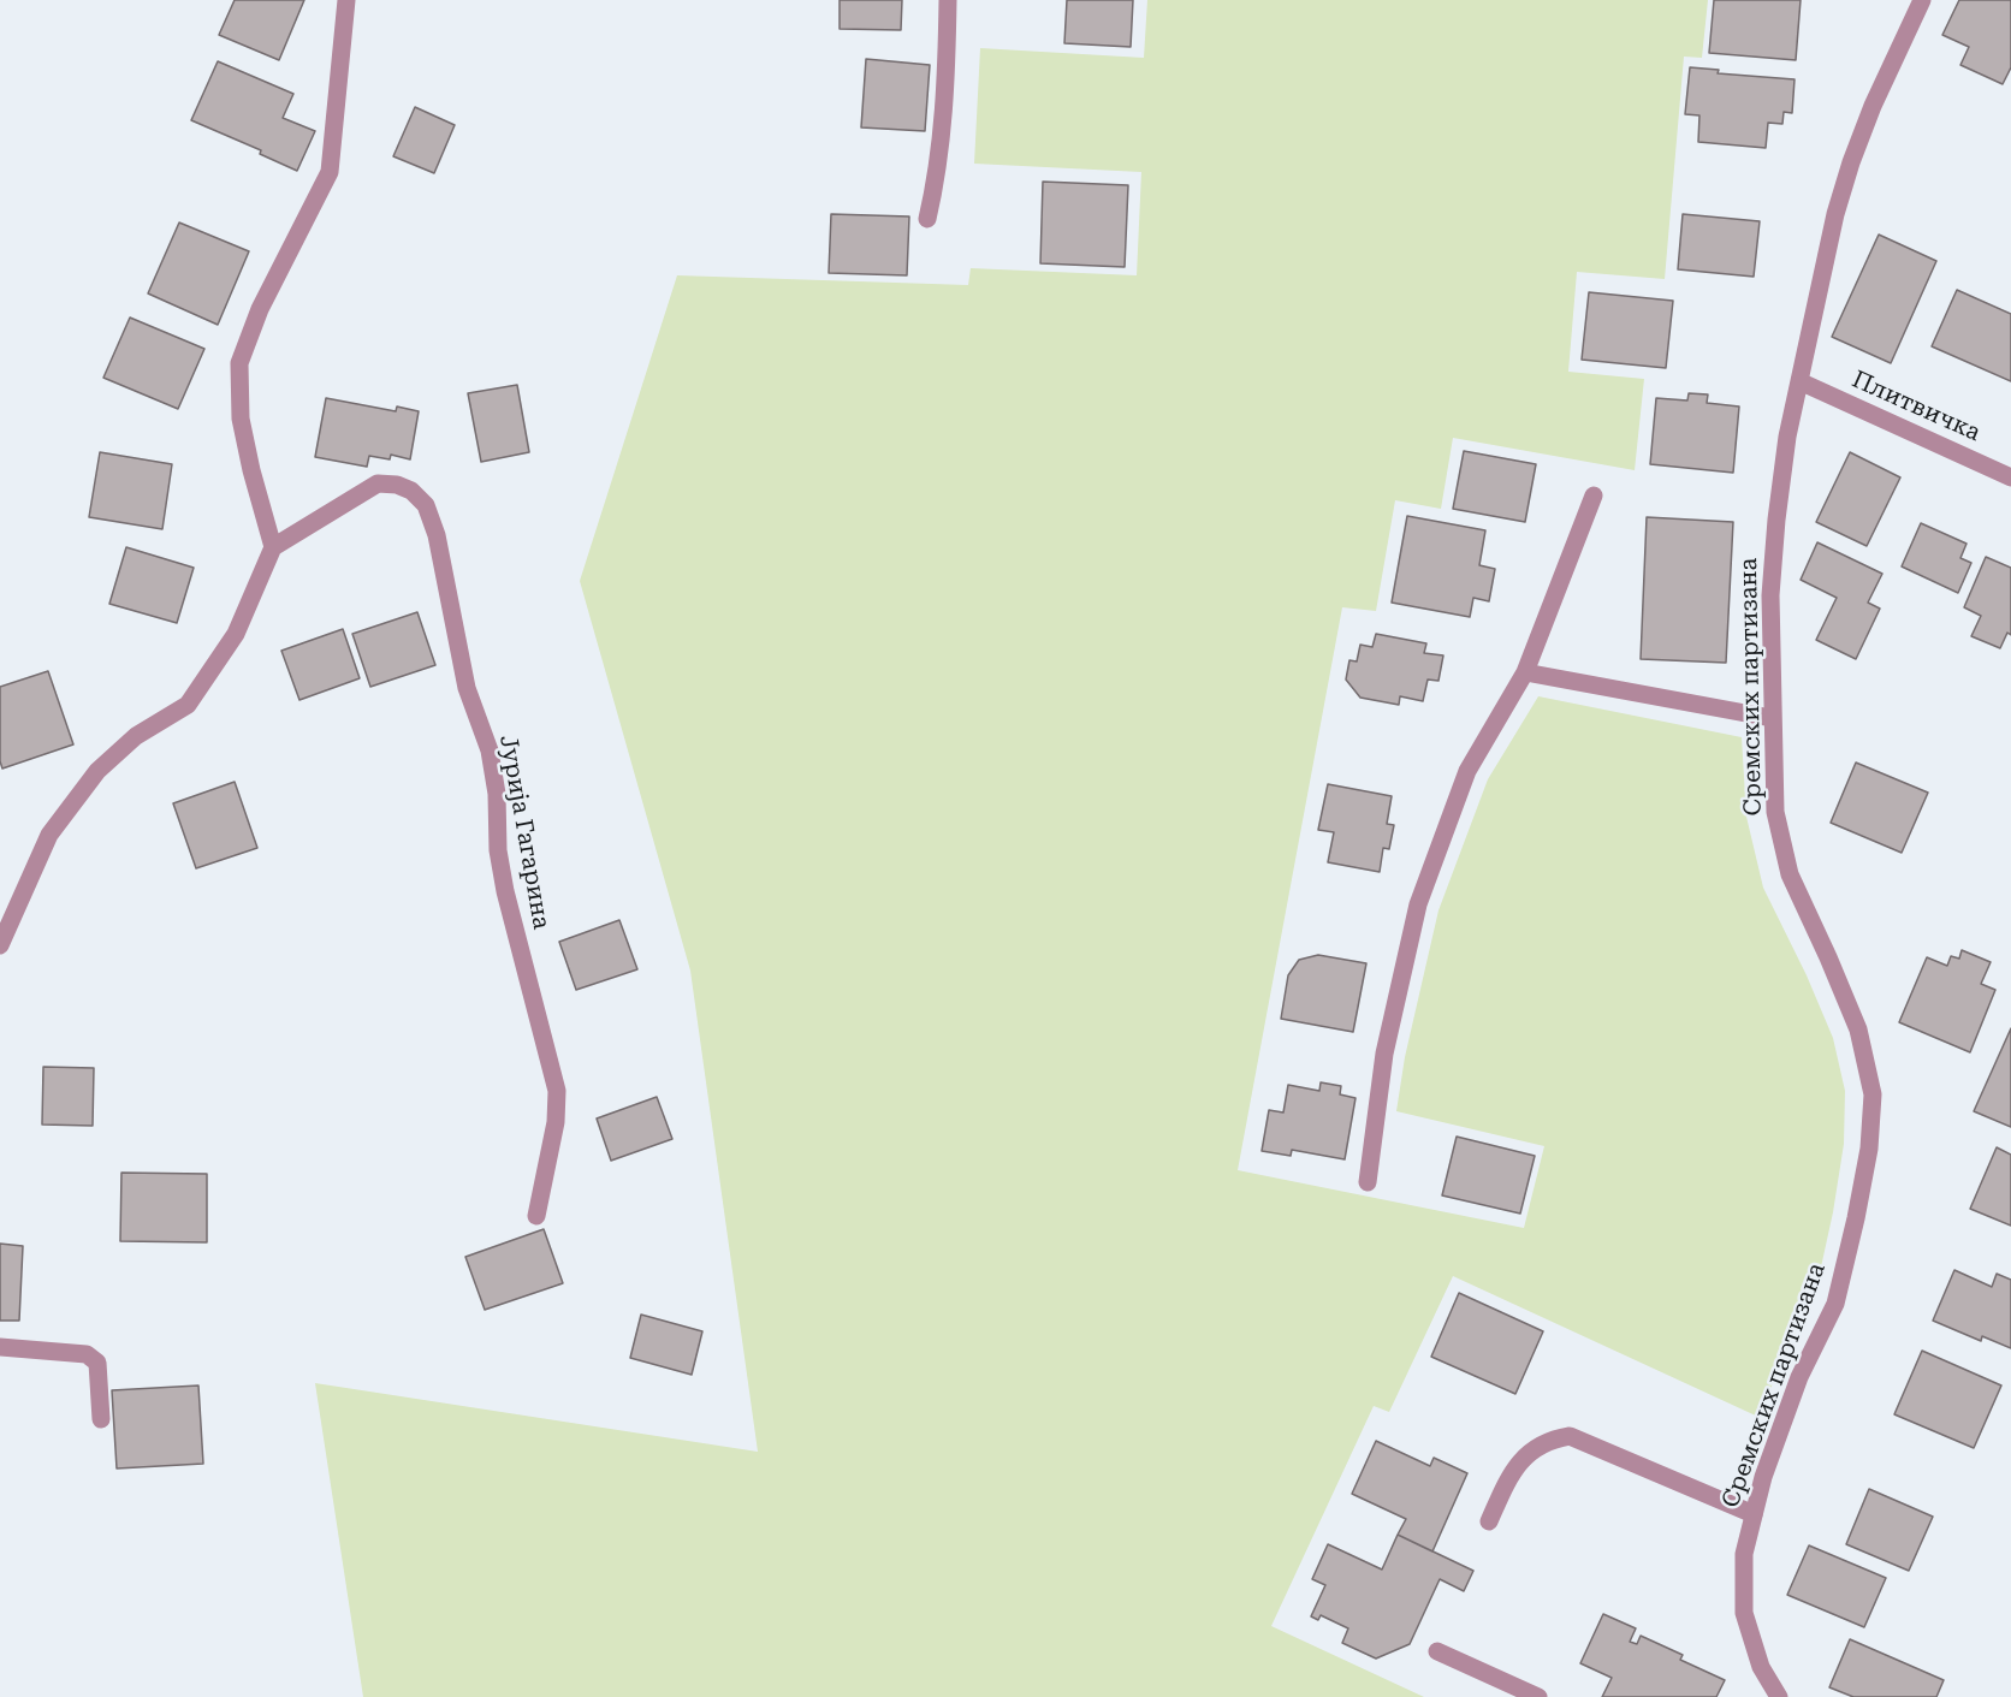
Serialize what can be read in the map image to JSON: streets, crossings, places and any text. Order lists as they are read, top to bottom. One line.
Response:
{"streets":{"street":["Плитвичка","Сремских партизана","Јурија Гагарина"]},"crossings":[["Плитвичка","Сремских партизана"]]}
